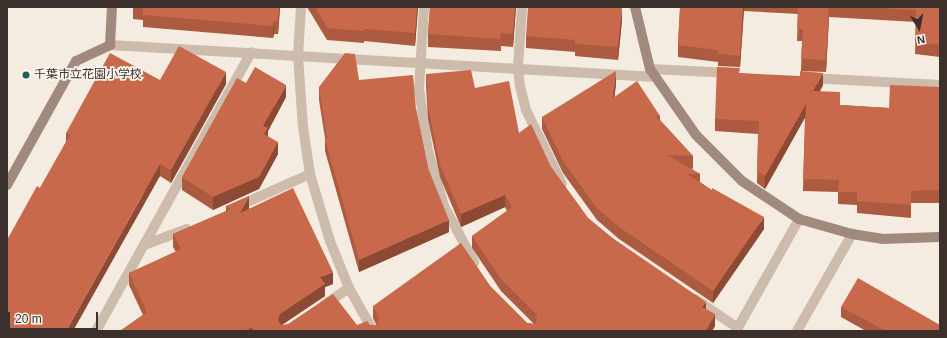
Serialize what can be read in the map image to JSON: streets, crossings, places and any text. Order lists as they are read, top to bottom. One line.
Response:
{"places":["千葉市立花園小学校"],"scale_bar":"20 m","north":"bottom"}
